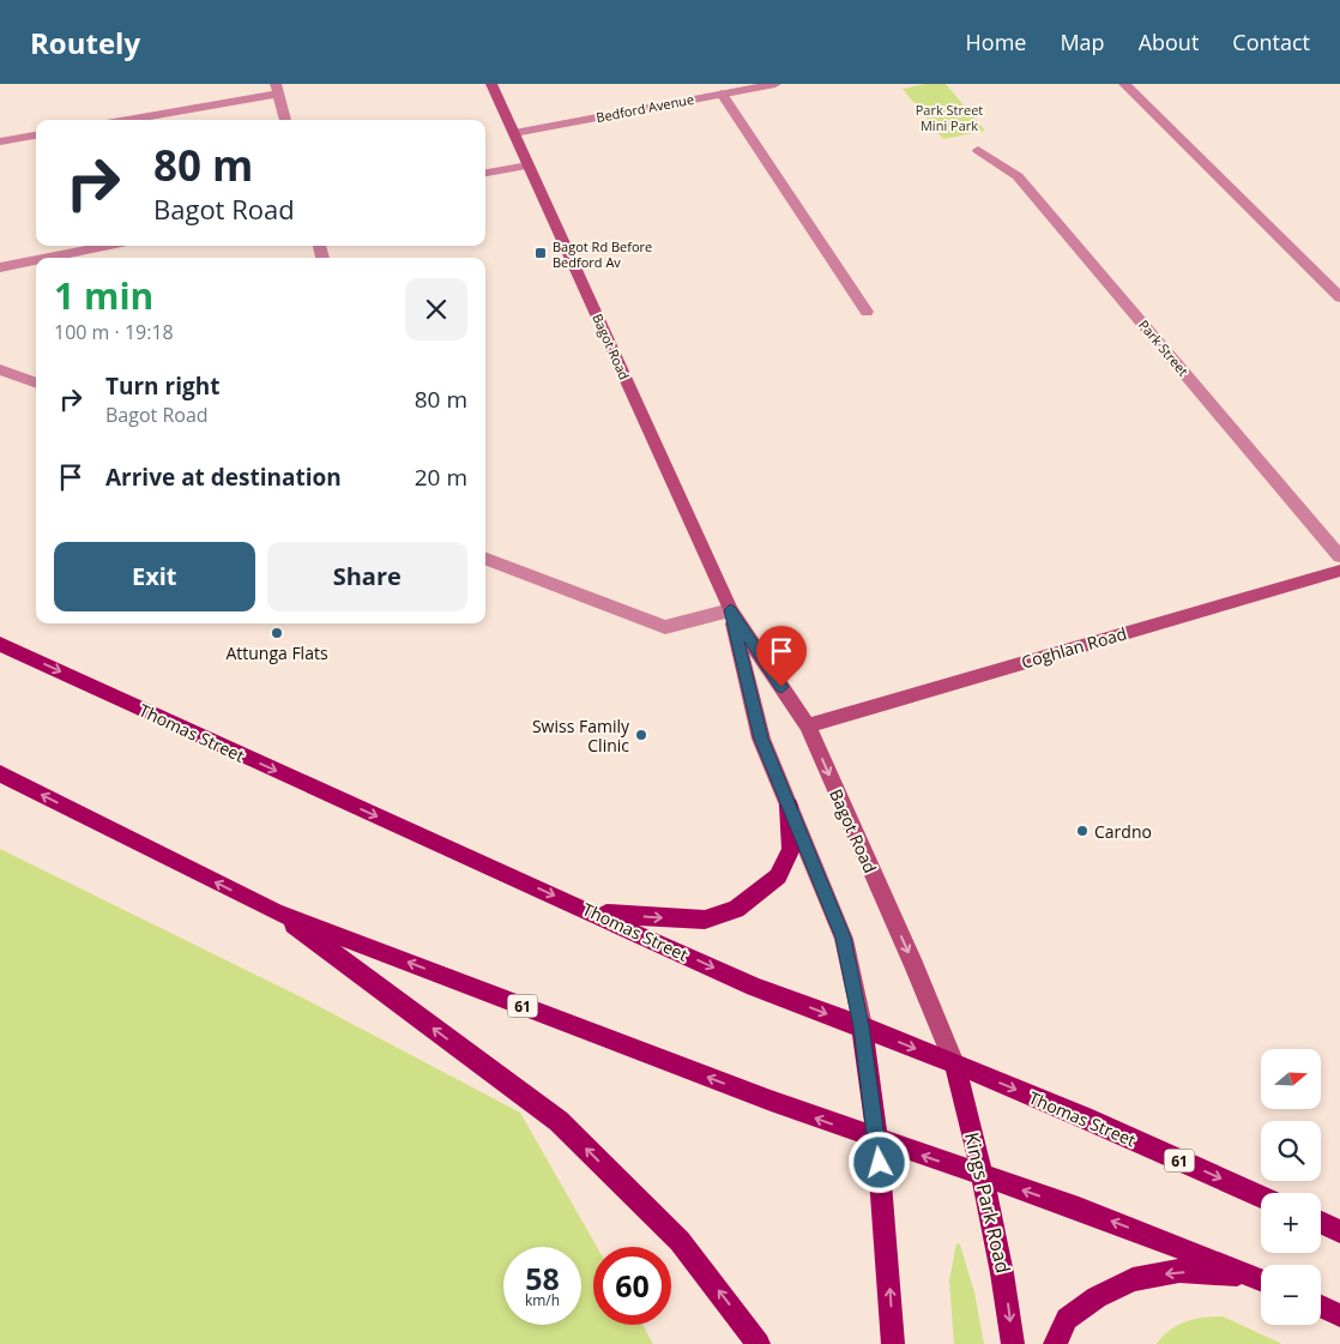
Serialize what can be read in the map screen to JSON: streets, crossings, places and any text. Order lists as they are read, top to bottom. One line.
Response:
{"streets":{"main road":["Bagot Road","Coghlan Road","Thomas Street","61","Kings Park Road"],"street":["Bedford Avenue","Park Street"]},"crossings":[["Bedford Avenue","Bagot Road"],["Bagot Road","Coghlan Road"],["Bagot Road","Thomas Street"],["Bagot Road","61"],["Bagot Road","Kings Park Road"],["Thomas Street","Kings Park Road"],["61","Kings Park Road"]],"parks":["Park Street Mini Park"],"places":{"transit":["Bagot Rd Before Bedford Av"],"other":["Attunga Flats","Swiss Family Clinic","Cardno"]},"north":"right","page":{"header":"Routely","nav":["Home","Map","About","Contact"],"turn":["80 m","Bagot Road"],"heading":["1 min","100 m · 19:18"],"list":[{"name":"Turn right","note":"Bagot Road","value":"80 m"},{"name":"Arrive at destination","value":"20 m"}],"buttons":["Exit","Share"],"map_buttons":["+","−"],"speed":"58 km/h","limit":"60"}}
